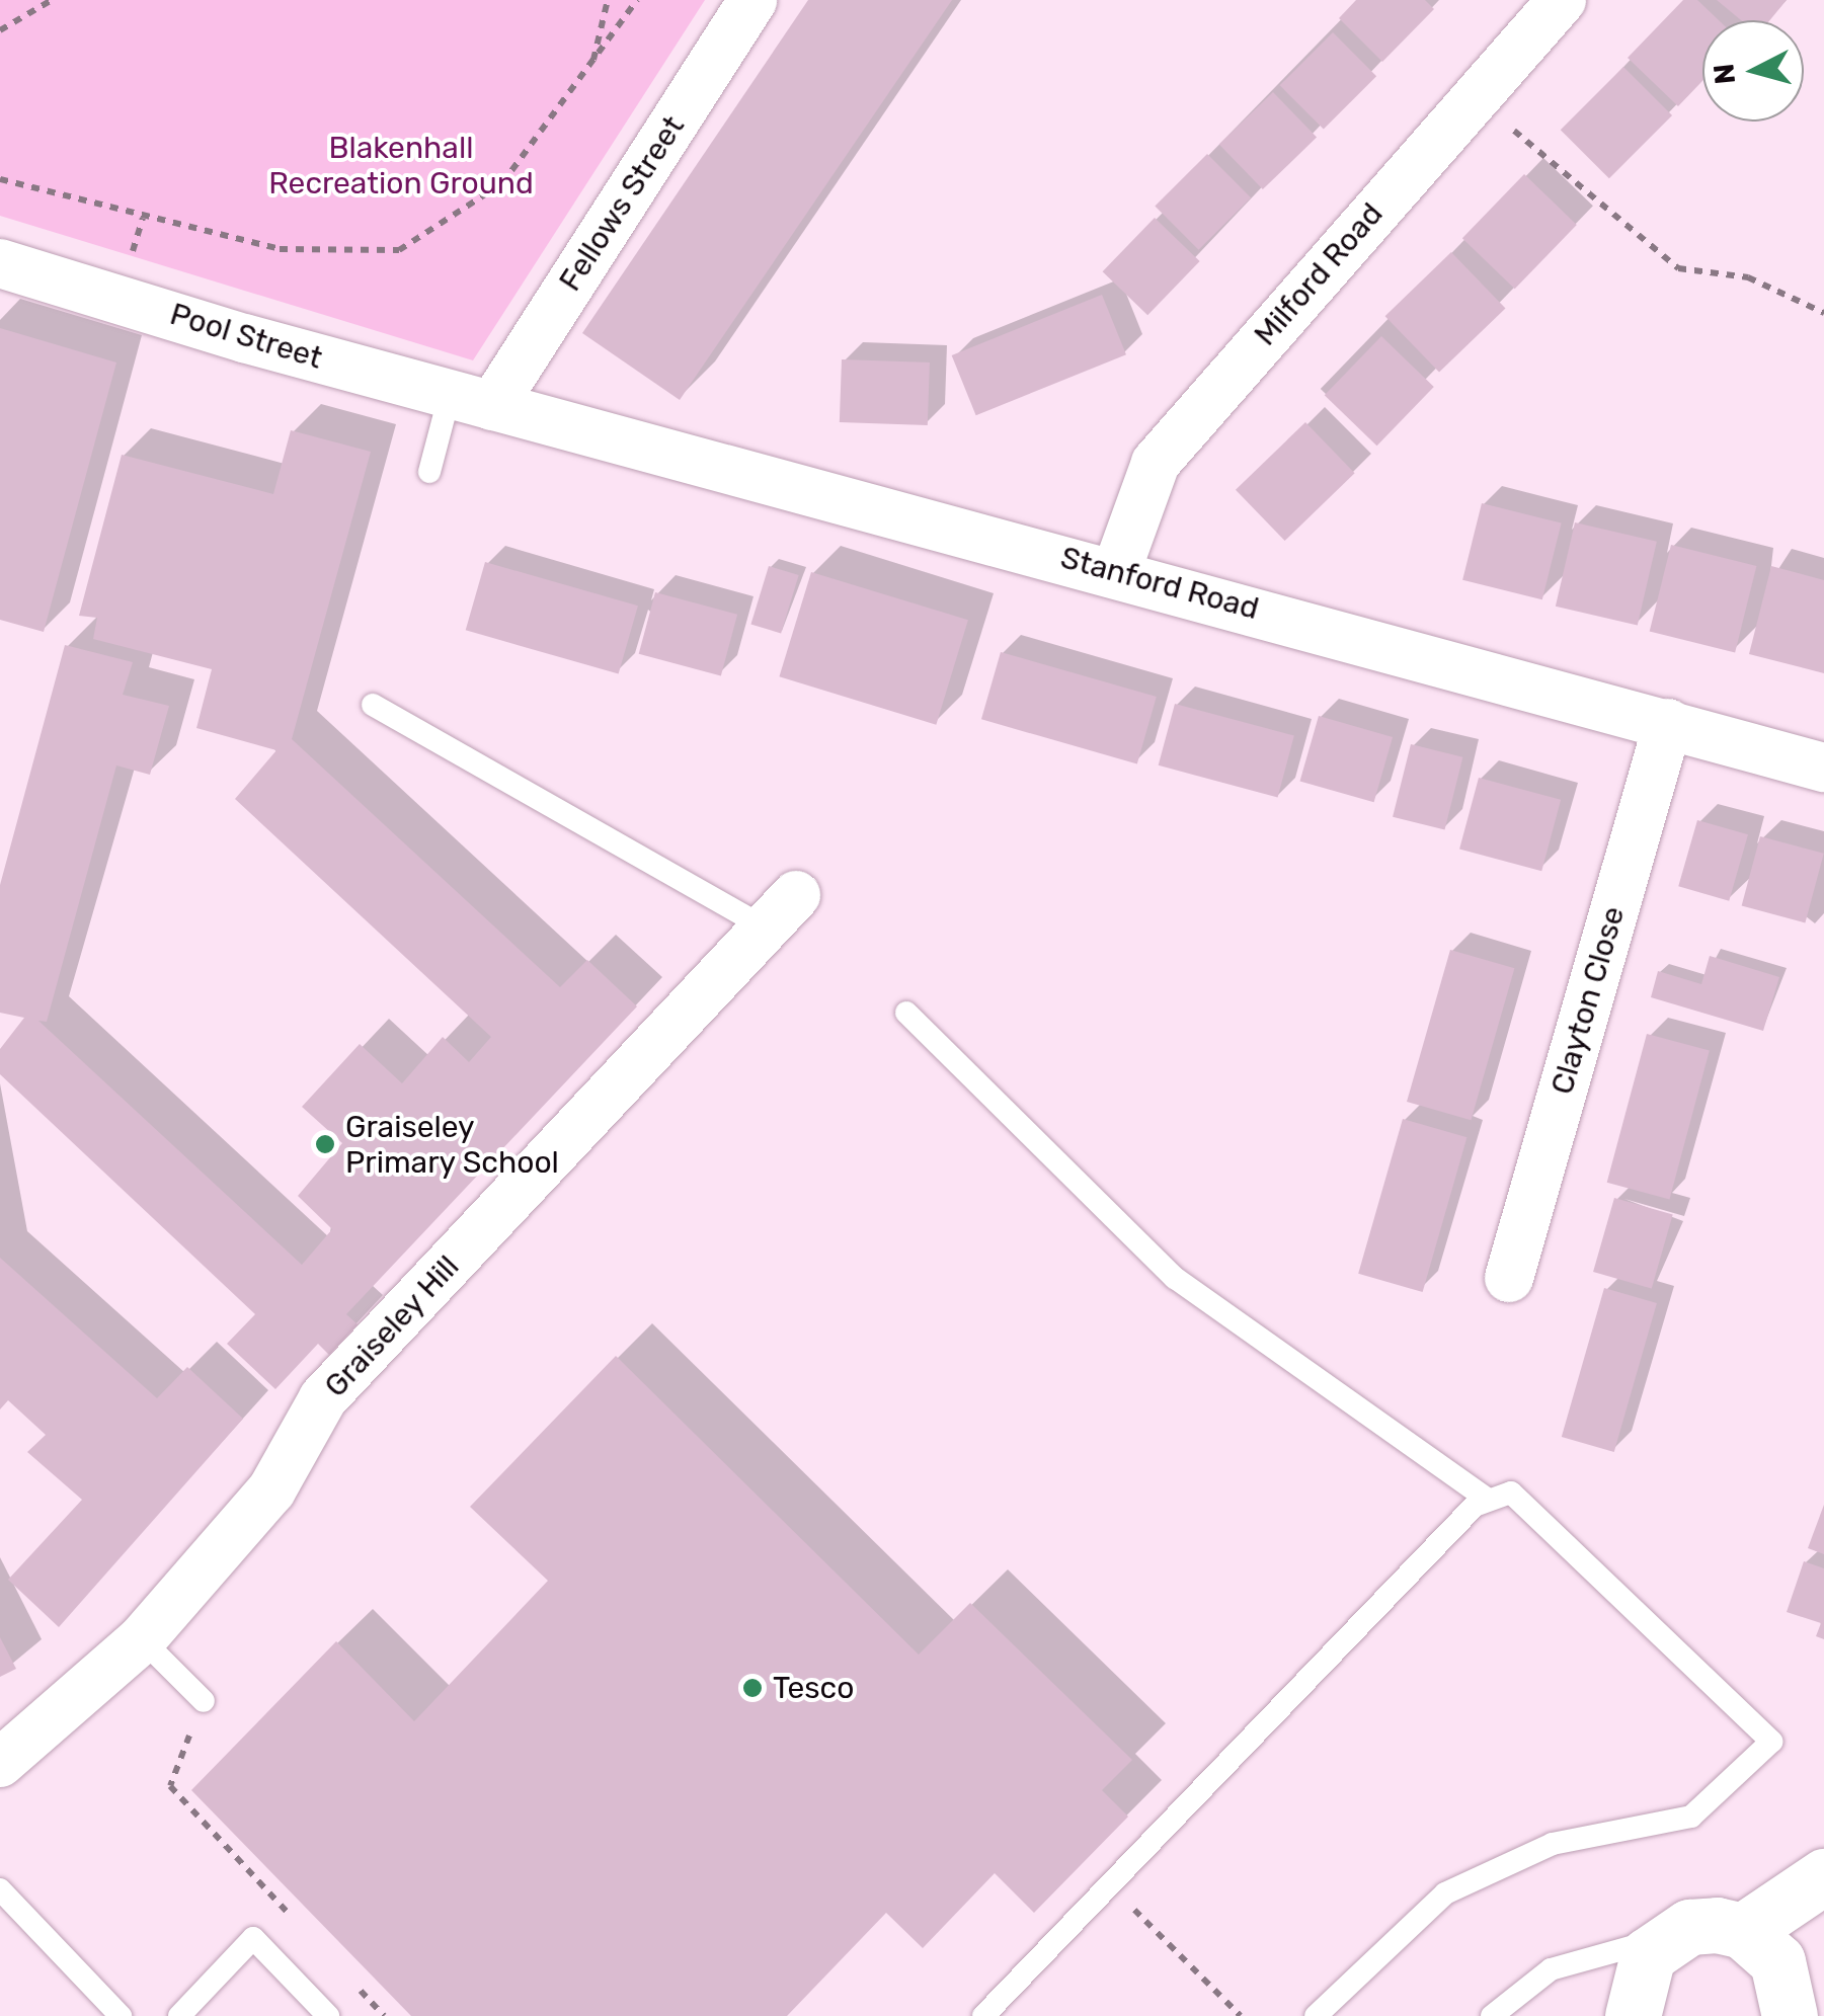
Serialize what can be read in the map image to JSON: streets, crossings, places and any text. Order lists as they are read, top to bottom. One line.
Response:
{"streets":{"street":["Fellows Street","Milford Road","Pool Street","Stanford Road","Clayton Close","Graiseley Hill"]},"crossings":[["Fellows Street","Pool Street"],["Fellows Street","Stanford Road"],["Milford Road","Stanford Road"],["Pool Street","Stanford Road"],["Stanford Road","Clayton Close"]],"parks":["Blakenhall Recreation Ground"],"places":["Graiseley Primary School","Tesco"],"north":"left"}
